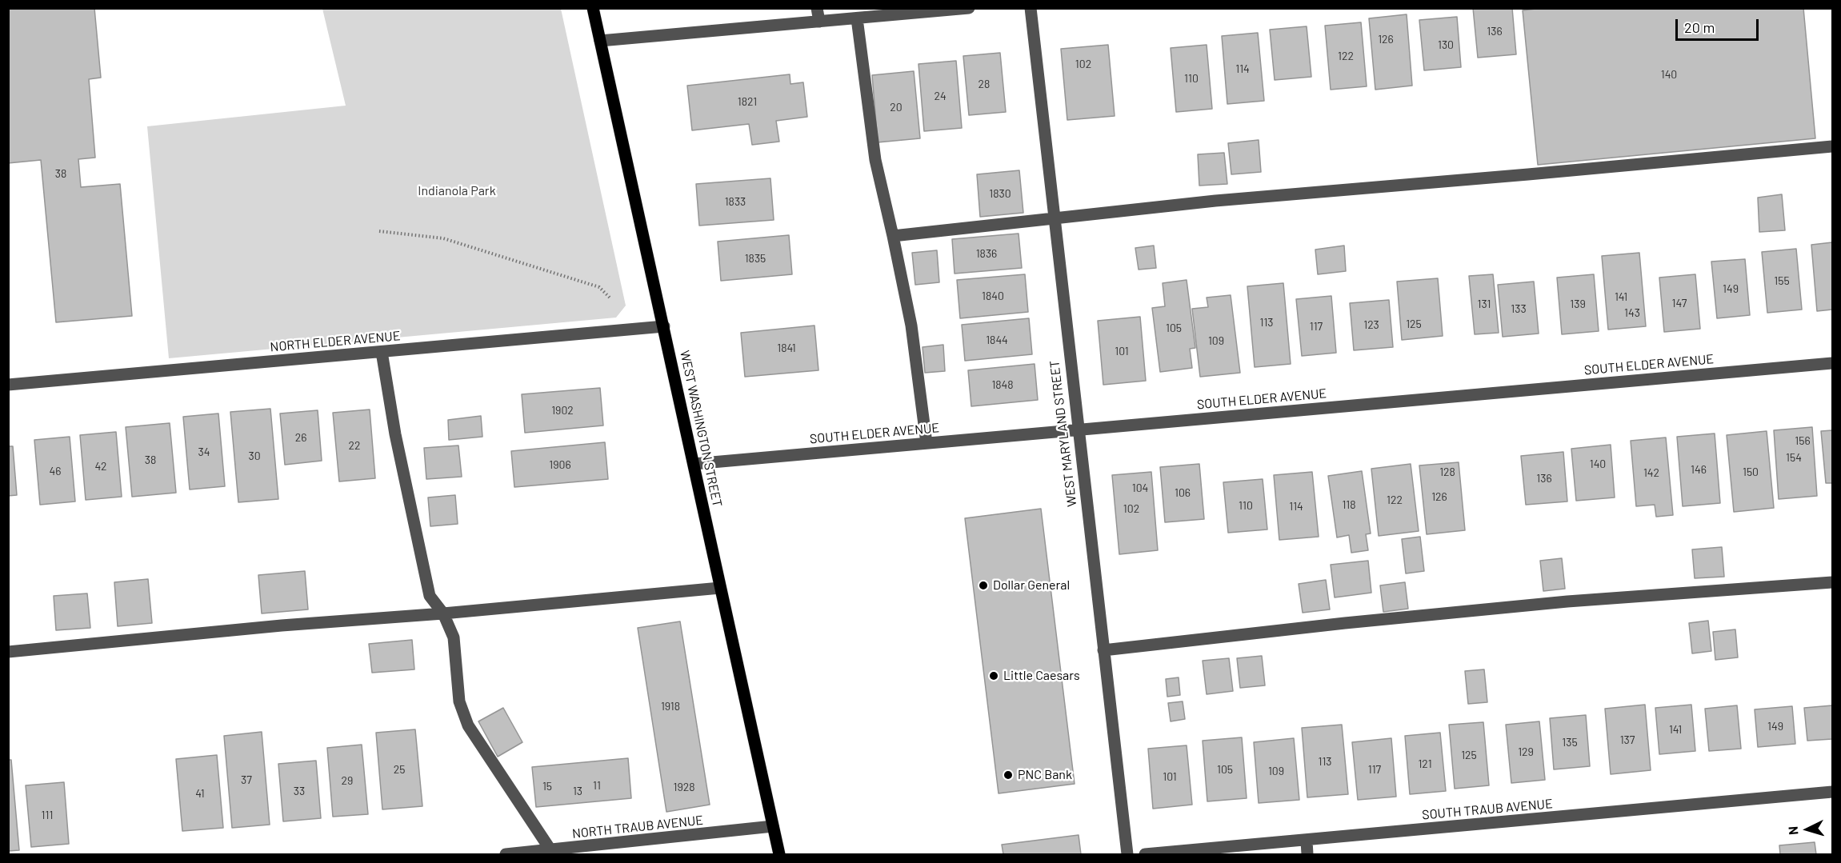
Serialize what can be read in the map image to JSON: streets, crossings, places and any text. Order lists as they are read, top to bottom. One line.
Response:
{"streets":{"main road":["WEST WASHINGTON STREET"],"street":["NORTH ELDER AVENUE","SOUTH ELDER AVENUE","WEST MARYLAND STREET","SOUTH TRAUB AVENUE","NORTH TRAUB AVENUE"]},"crossings":[["NORTH ELDER AVENUE","WEST WASHINGTON STREET"],["SOUTH ELDER AVENUE","WEST WASHINGTON STREET"],["SOUTH ELDER AVENUE","WEST MARYLAND STREET"],["WEST WASHINGTON STREET","NORTH TRAUB AVENUE"]],"parks":["Indianola Park"],"places":["Dollar General","Little Caesars","PNC Bank"],"house_numbers":["136","126","130","122","102","114","140","110","28","24","1821","20","38","1830","1833","1836","1835","155","149","1840","141","147","131","139","133","143","113","125","123","117","105","1844","109","1841","101","1848","1902","26","156","22","34","30","154","38","140","1906","42","146","46","128","150","142","136","104","106","126","122","118","110","114","102","1918","149","141","137","135","129","125","113","121","25","105","117","109","101","37","29","11","15","1928","33","13","41","111"],"scale_bar":"20 m","north":"left"}
